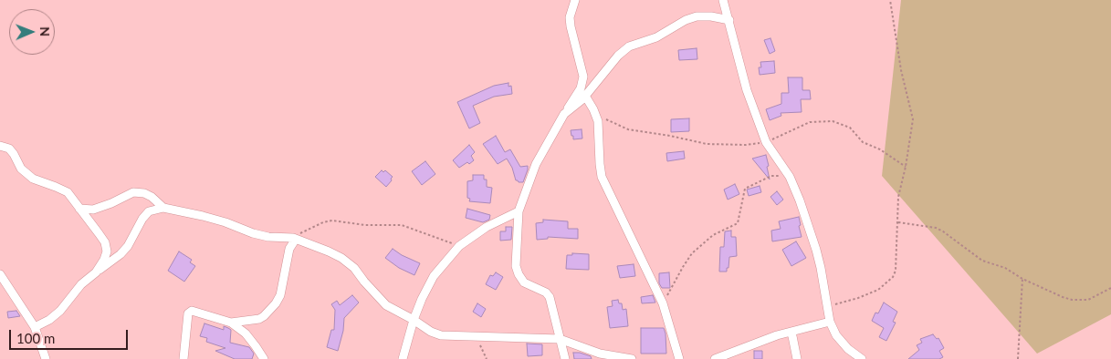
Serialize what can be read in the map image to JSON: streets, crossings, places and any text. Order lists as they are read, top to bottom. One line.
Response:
{"scale_bar":"100 m","north":"right"}
